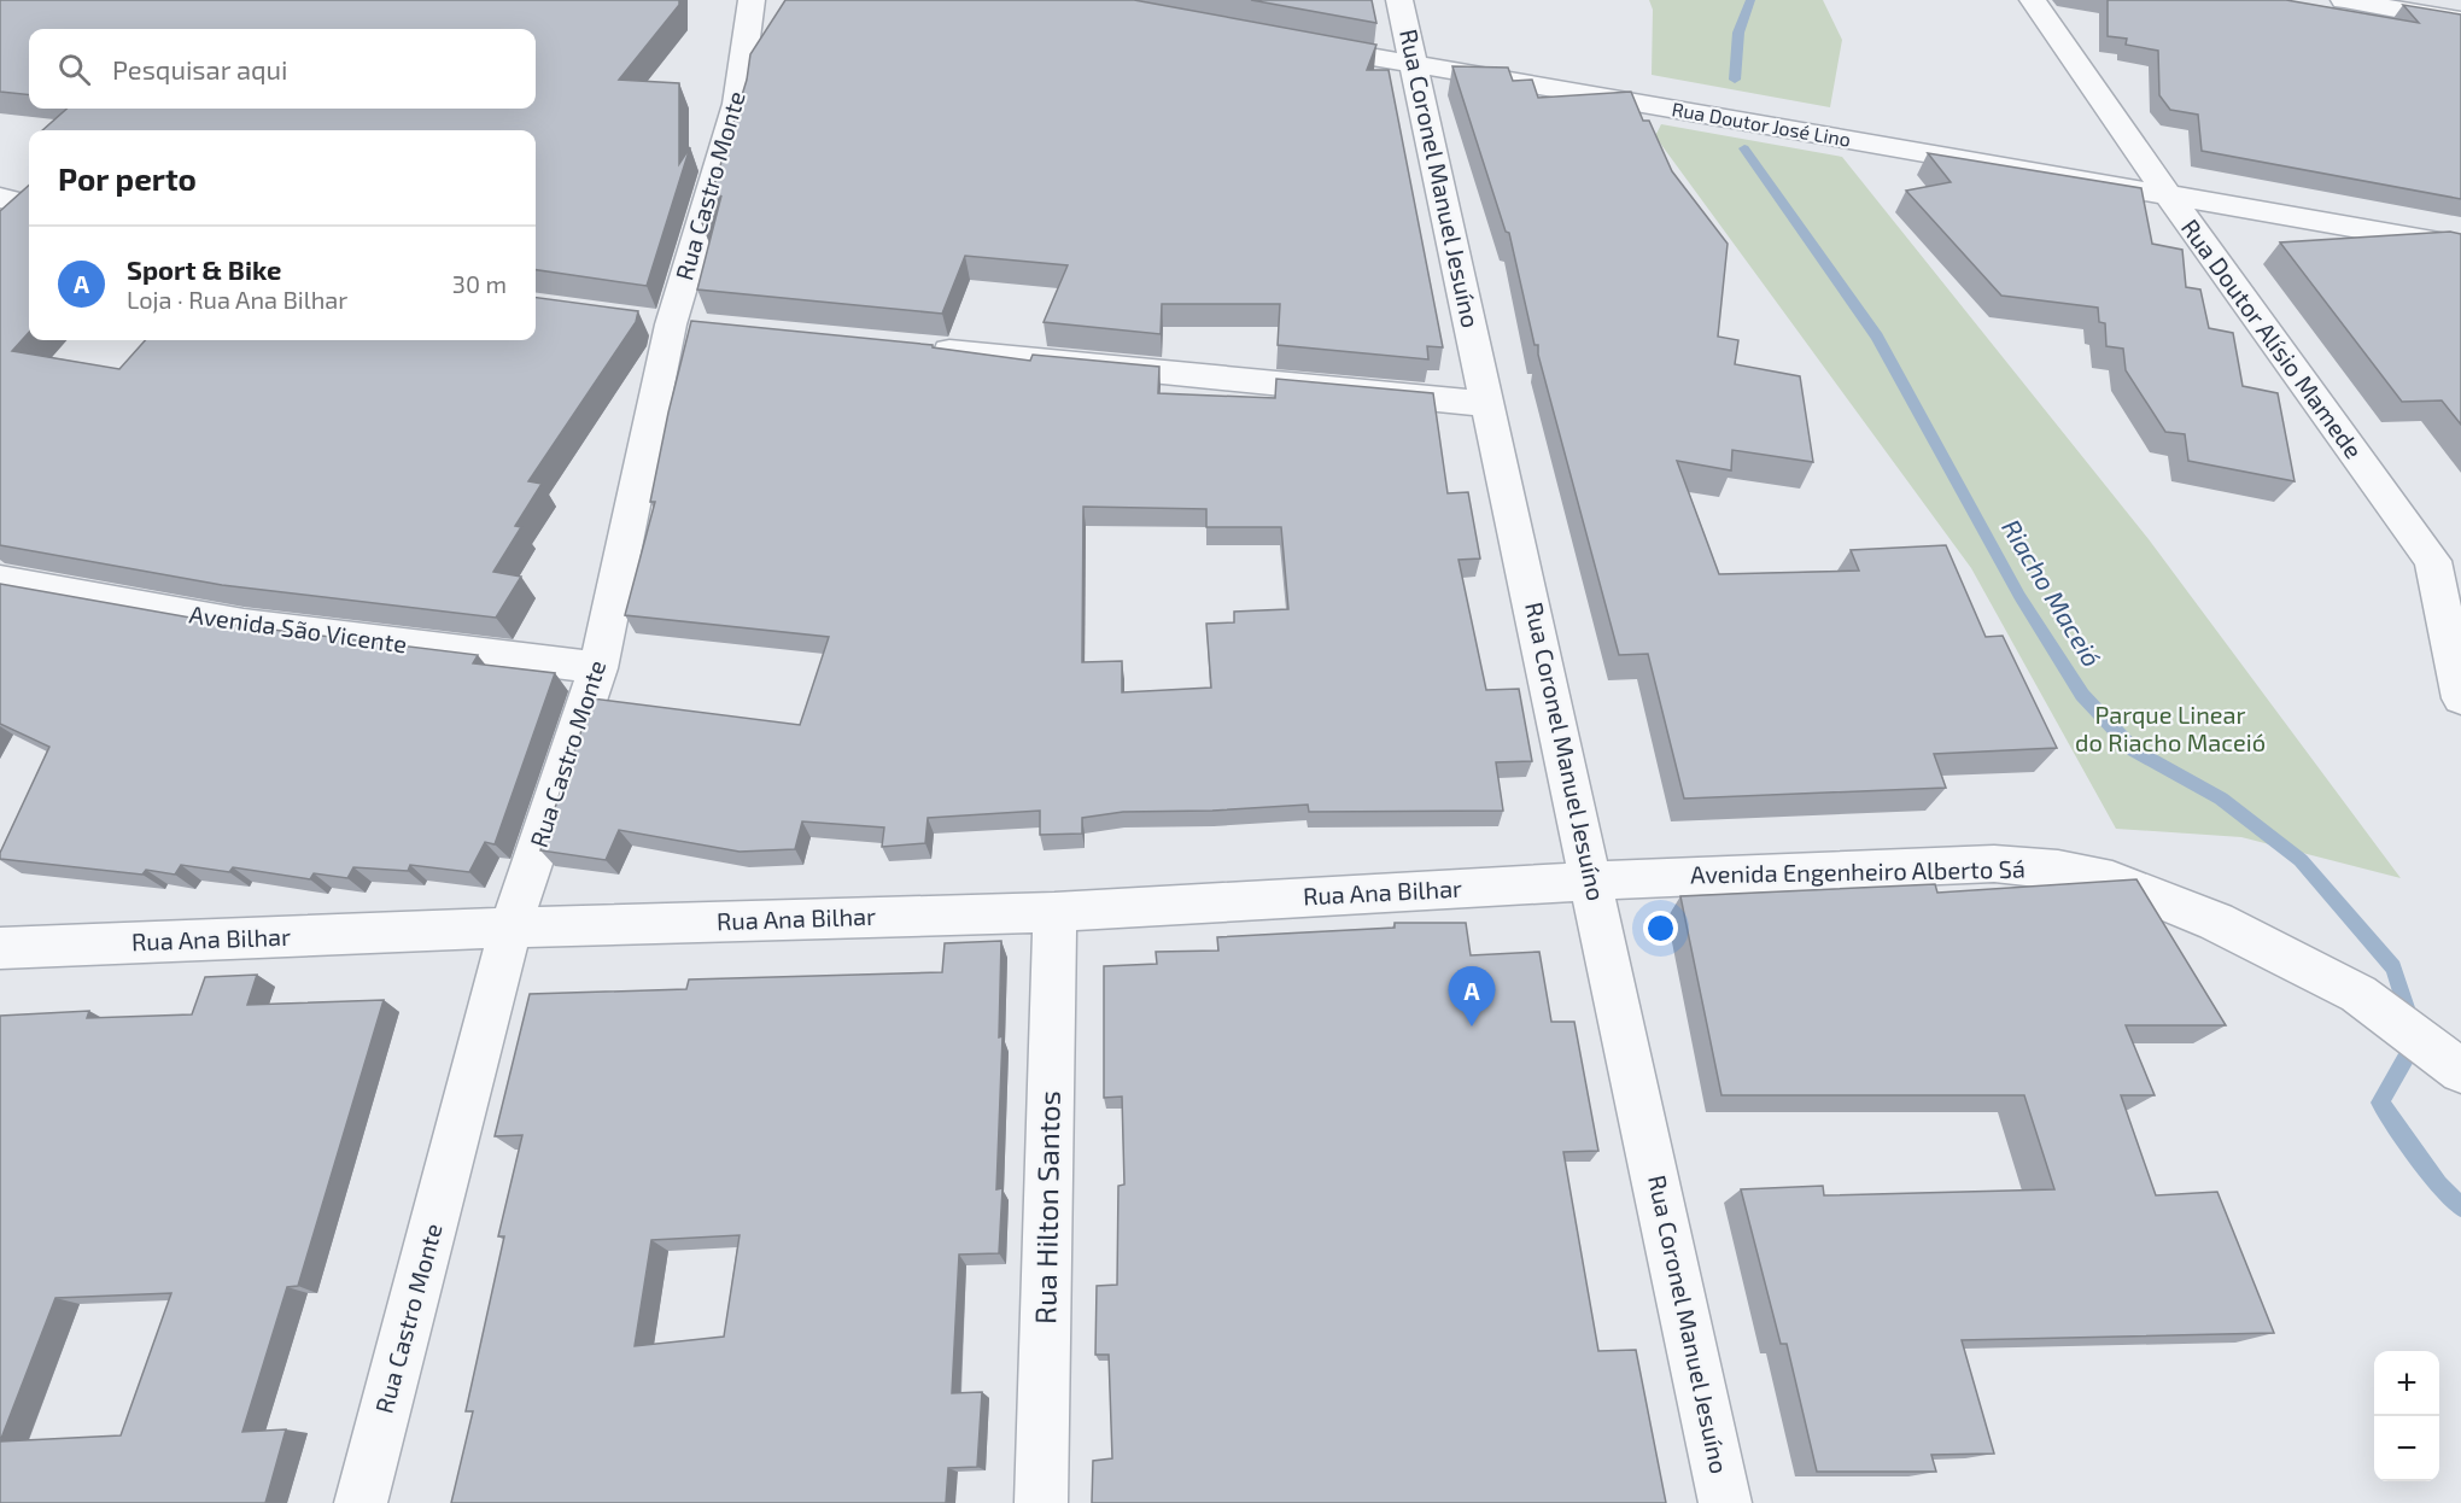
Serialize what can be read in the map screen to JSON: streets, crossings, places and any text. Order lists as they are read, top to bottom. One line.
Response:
{"streets":{"street":["Rua Doutor José Lino","Rua Coronel Manuel Jesuíno","Rua Castro Monte","Rua Doutor Alísio Mamede","Avenida São Vicente","Avenida Engenheiro Alberto Sá","Rua Ana Bilhar","Rua Hilton Santos"]},"crossings":[["Rua Doutor José Lino","Rua Coronel Manuel Jesuíno"],["Rua Doutor José Lino","Rua Doutor Alísio Mamede"],["Rua Coronel Manuel Jesuíno","Avenida Engenheiro Alberto Sá"],["Rua Coronel Manuel Jesuíno","Rua Ana Bilhar"],["Rua Castro Monte","Avenida São Vicente"],["Rua Castro Monte","Rua Ana Bilhar"],["Avenida Engenheiro Alberto Sá","Rua Ana Bilhar"],["Rua Ana Bilhar","Rua Hilton Santos"]],"water":["Riacho Maceió"],"parks":["Parque Linear do Riacho Maceió"],"page":{"search":"Pesquisar aqui","heading":"Por perto","list":[{"mark":"A","name":"Sport & Bike","note":"Loja · Rua Ana Bilhar","value":"30 m"}],"pins":"A","map_buttons":["+","−"]}}
